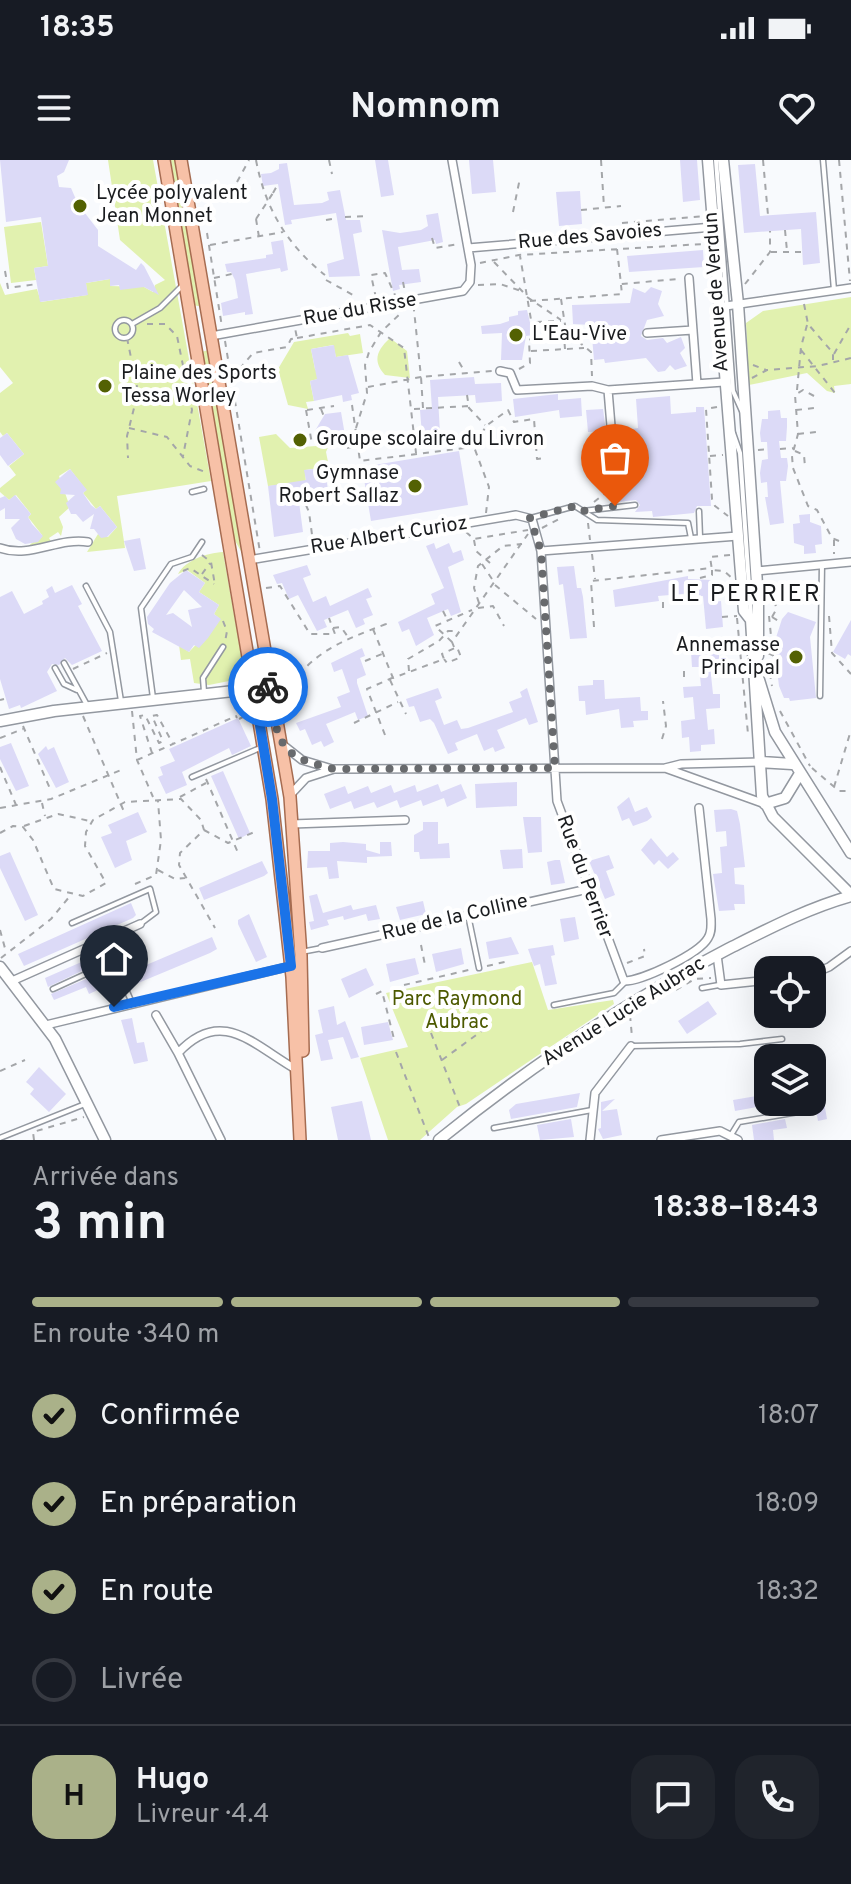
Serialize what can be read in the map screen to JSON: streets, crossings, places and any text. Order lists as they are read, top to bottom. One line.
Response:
{"streets":{"street":["Rue des Savoies","Avenue de Verdun","Rue du Risse","Rue Albert Curioz","Rue du Perrier","Rue de la Colline","Avenue Lucie Aubrac"]},"crossings":[["Rue des Savoies","Avenue de Verdun"],["Rue du Perrier","Rue de la Colline"]],"districts":["LE PERRIER"],"parks":["Parc Raymond Aubrac"],"places":["Lycée polyvalent Jean Monnet","L'Eau-Vive","Plaine des Sports Tessa Worley","Groupe scolaire du Livron","Gymnase Robert Sallaz","Annemasse Principal"],"page":{"status":"18:35","header":"Nomnom","heading":["3 min","Arrivée dans","18:38–18:43"],"panel":["Hugo","Livreur · 4.4"],"bar":"En route · 340 m","list":[["Confirmée","18:07"],["En préparation","18:09"],["En route","18:32"],"Livrée"],"round":"H"}}
